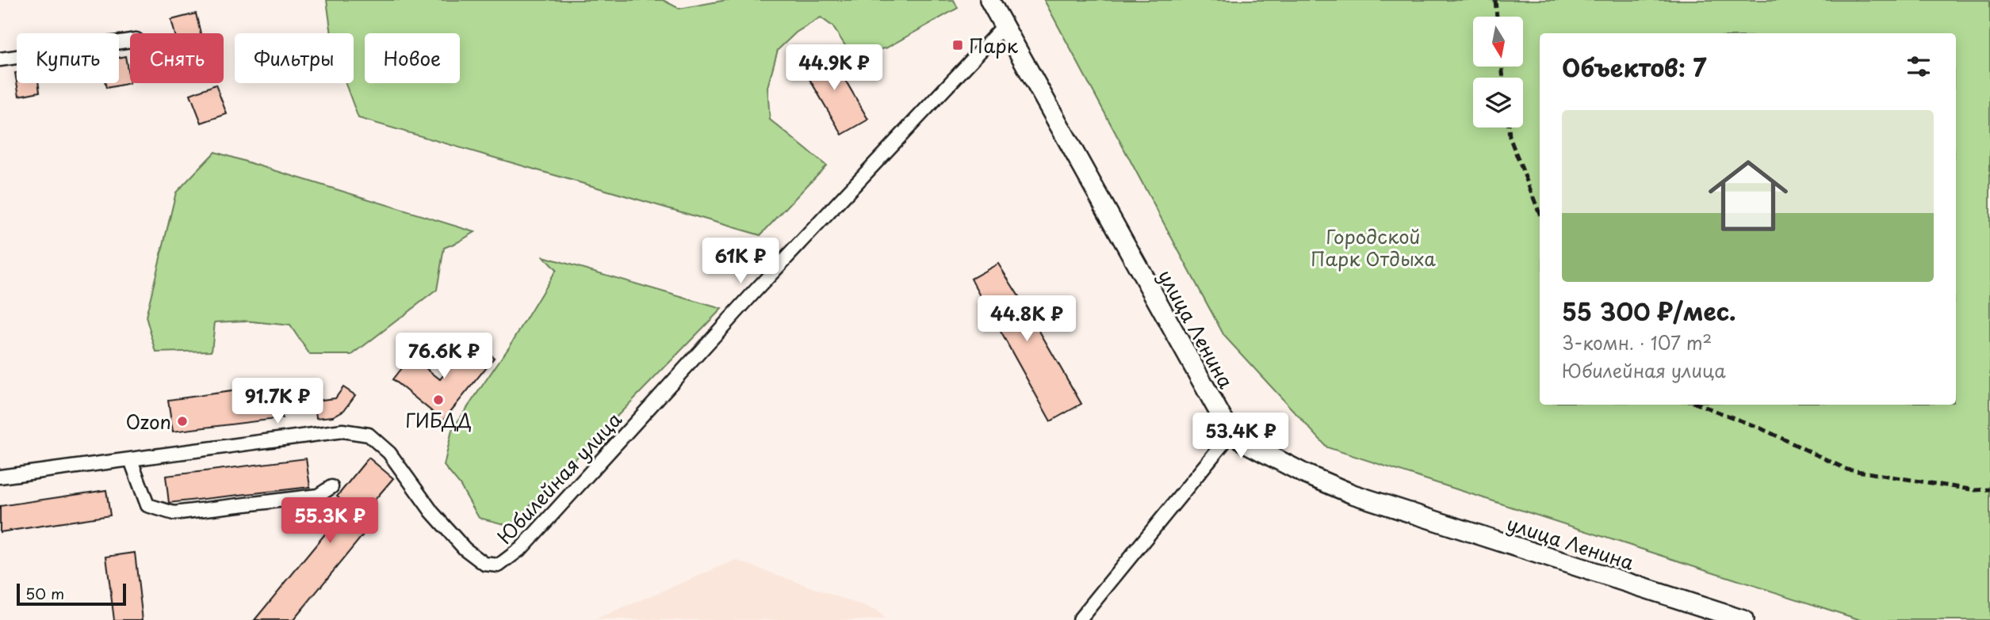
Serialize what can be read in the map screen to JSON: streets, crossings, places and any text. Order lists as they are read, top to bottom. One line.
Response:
{"streets":{"street":["улица Ленина","Юбилейная улица"]},"crossings":[["улица Ленина","Юбилейная улица"]],"parks":["Городской Парк Отдыха"],"places":{"transit":["Парк"],"other":["ГИБДД","Ozon"]},"scale_bar":"50 m","north":"bottom","page":{"chip":["Купить","Снять","Фильтры","Новое"],"heading":"Объектов: 7","price":["44.9K ₽","61K ₽","44.8K ₽","76.6K ₽","91.7K ₽","53.4K ₽","55.3K ₽"],"list":[{"name":"55 300 ₽/мес.","note":"3-комн. · 107 m² · Юбилейная улица"}],"scale":"50 m"}}
